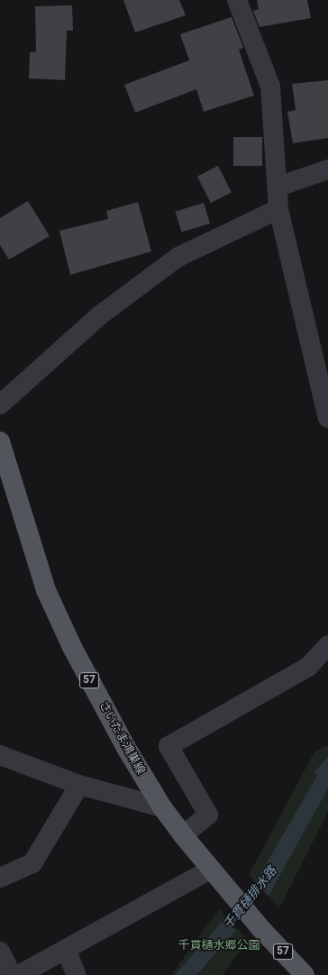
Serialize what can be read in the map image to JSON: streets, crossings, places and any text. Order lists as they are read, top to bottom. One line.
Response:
{"streets":{"main road":["57","さいたま鴻巣線"]},"water":["千貫樋排水路"],"parks":["千貫樋水郷公園"]}
